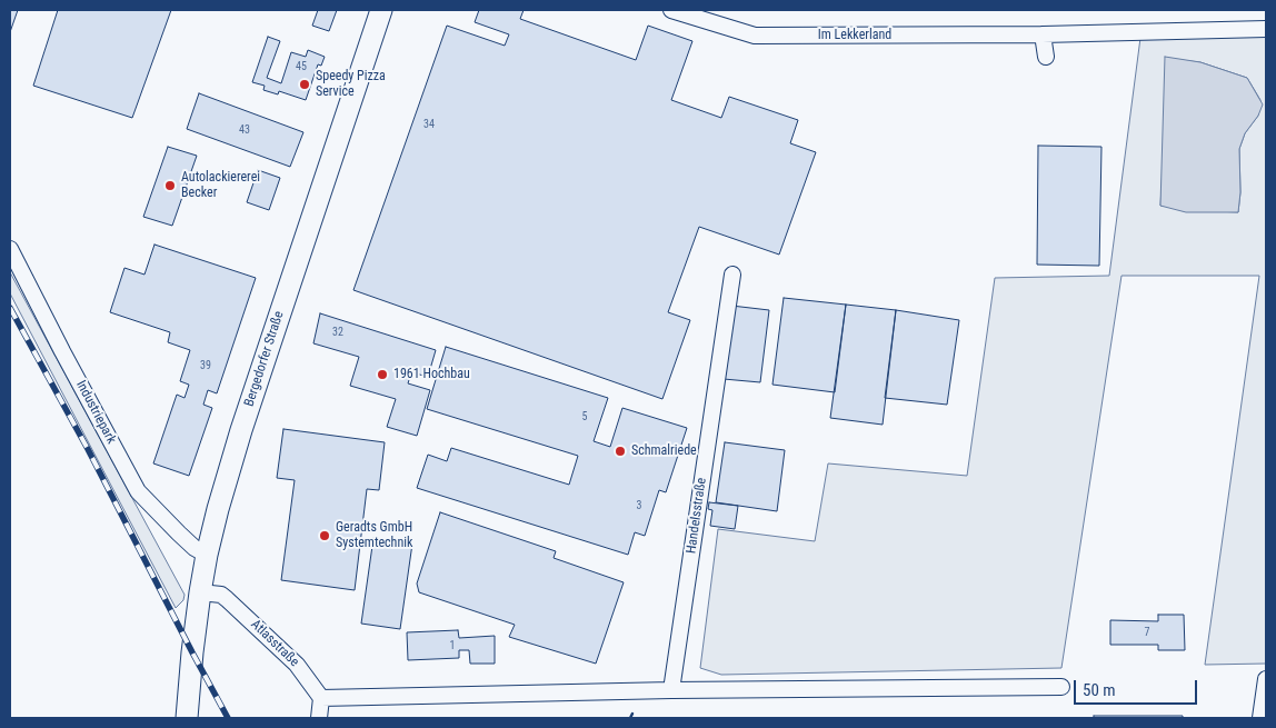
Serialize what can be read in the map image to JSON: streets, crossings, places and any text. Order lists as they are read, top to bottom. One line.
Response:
{"streets":{"street":["Im Lekkerland","Bergedorfer Straße","Industriepark","Handelsstraße","Atlasstraße"]},"crossings":[["Bergedorfer Straße","Industriepark"],["Bergedorfer Straße","Atlasstraße"]],"places":["Speedy Pizza Service","Autolackiererei Becker","1961 Hochbau","Schmalriede","Geradts GmbH Systemtechnik"],"house_numbers":["45","34","43","32","39","5","3","7","1"],"scale_bar":"50 m"}
